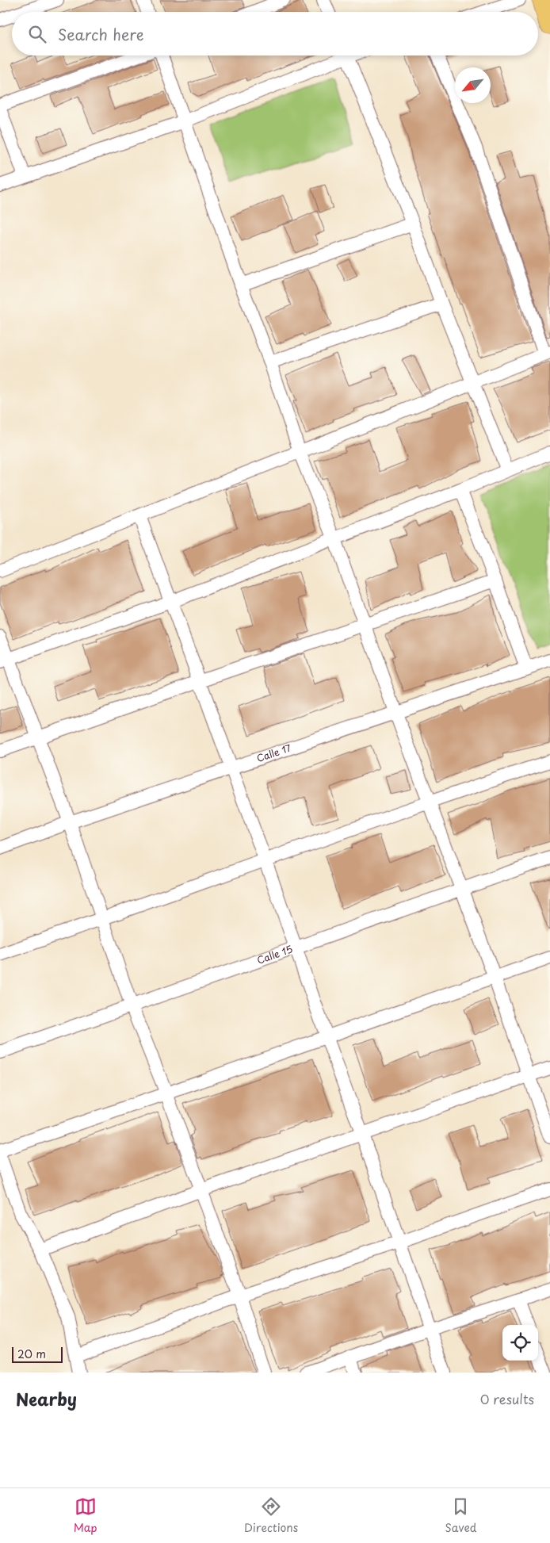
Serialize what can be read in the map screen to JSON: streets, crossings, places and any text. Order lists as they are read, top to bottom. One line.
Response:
{"streets":{"street":["Calle 17","Calle 15"]},"scale_bar":"20 m","north":"bottom left","page":{"search":"Search here","scale":"20 m","heading":["Nearby","0 results"],"nav":["Map","Directions","Saved"]}}
